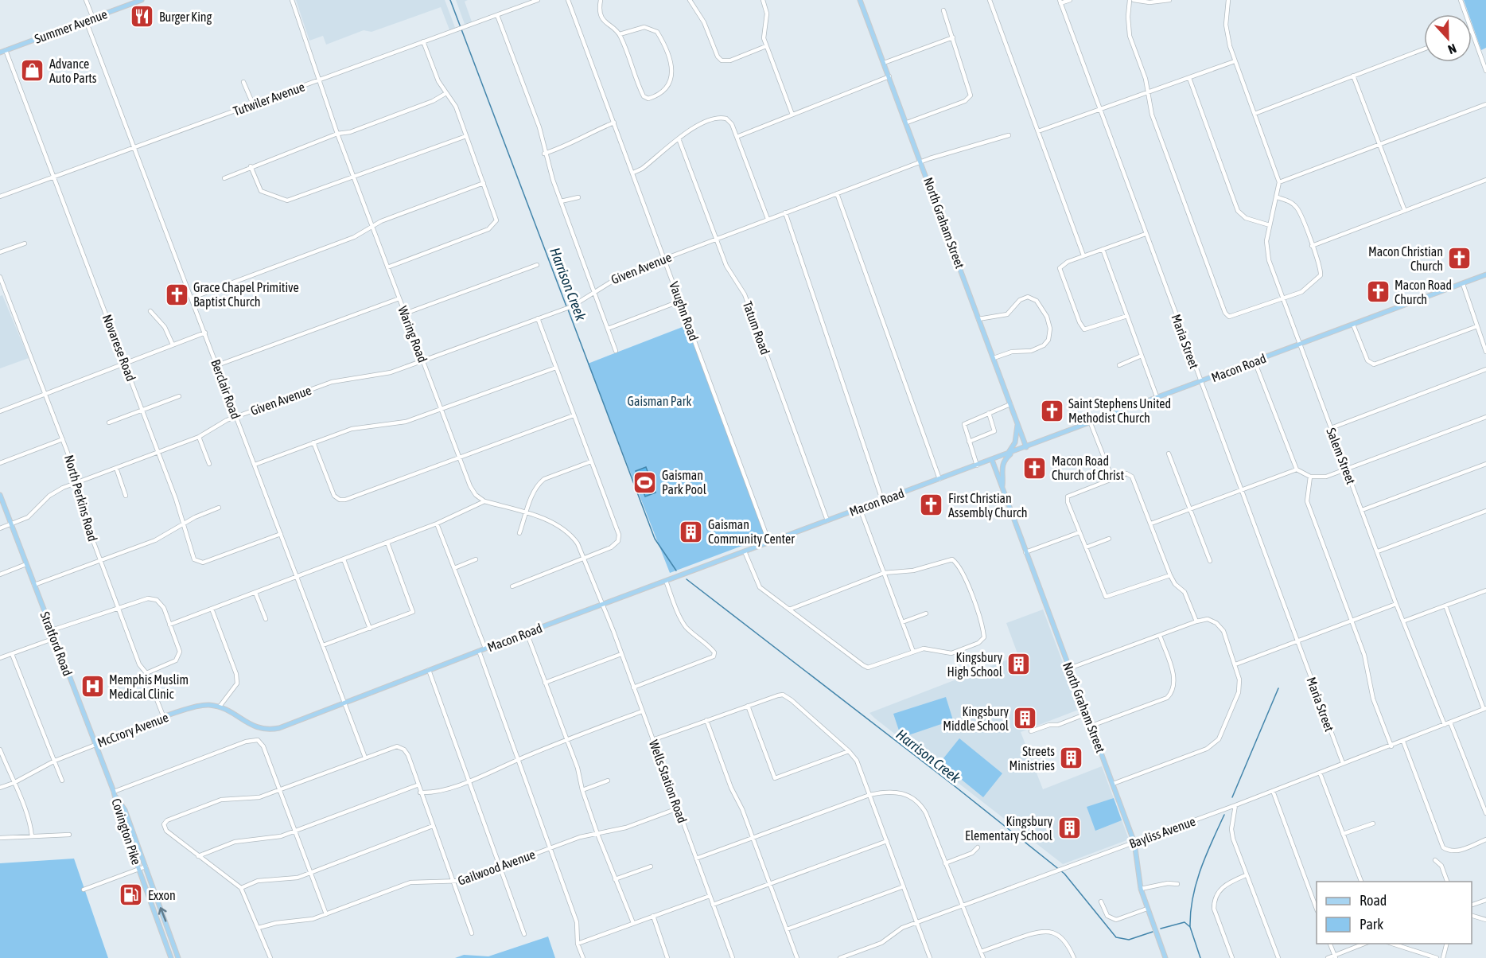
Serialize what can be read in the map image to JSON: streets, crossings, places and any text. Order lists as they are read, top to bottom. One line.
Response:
{"streets":{"main road":["Summer Avenue","North Graham Street","Macon Road","Stratford Road","McCrory Avenue","Covington Pike"],"street":["Tutwiler Avenue","Given Avenue","Vaughn Road","Tatum Road","Waring Road","Maria Street","Novarese Road","Berclair Road","Salem Street","North Perkins Road","Wells Station Road","Bayliss Avenue","Gailwood Avenue"]},"crossings":[["Summer Avenue","Novarese Road"],["Summer Avenue","Berclair Road"],["Tutwiler Avenue","Waring Road"],["Tutwiler Avenue","Novarese Road"],["Tutwiler Avenue","Berclair Road"],["North Graham Street","Given Avenue"],["North Graham Street","Macon Road"],["North Graham Street","Bayliss Avenue"],["Given Avenue","Vaughn Road"],["Given Avenue","Tatum Road"],["Given Avenue","Waring Road"],["Given Avenue","Novarese Road"],["Given Avenue","Berclair Road"],["Given Avenue","North Perkins Road"],["Given Avenue","Stratford Road"],["Vaughn Road","Macon Road"],["Tatum Road","Macon Road"],["Maria Street","Macon Road"],["Maria Street","Bayliss Avenue"],["Novarese Road","Berclair Road"],["Macon Road","Berclair Road"],["Macon Road","Salem Street"],["Macon Road","McCrory Avenue"],["Macon Road","Wells Station Road"],["Salem Street","Bayliss Avenue"],["North Perkins Road","McCrory Avenue"],["Stratford Road","McCrory Avenue"],["Stratford Road","Covington Pike"],["Wells Station Road","Gailwood Avenue"]],"water":["Harrison Creek"],"parks":["Gaisman Park"],"places":{"restaurant":["Burger King"],"shop":["Advance Auto Parts"],"church":["Macon Christian Church","Macon Road Church","Grace Chapel Primitive Baptist Church","Saint Stephens United Methodist Church","Macon Road Church of Christ","First Christian Assembly Church"],"sports":["Gaisman Park Pool"],"building":["Gaisman Community Center","Kingsbury High School","Kingsbury Middle School","Streets Ministries","Kingsbury Elementary School"],"hospital":["Memphis Muslim Medical Clinic"],"fuel station":["Exxon"]},"legend":["Road","Park"],"north":"bottom"}
